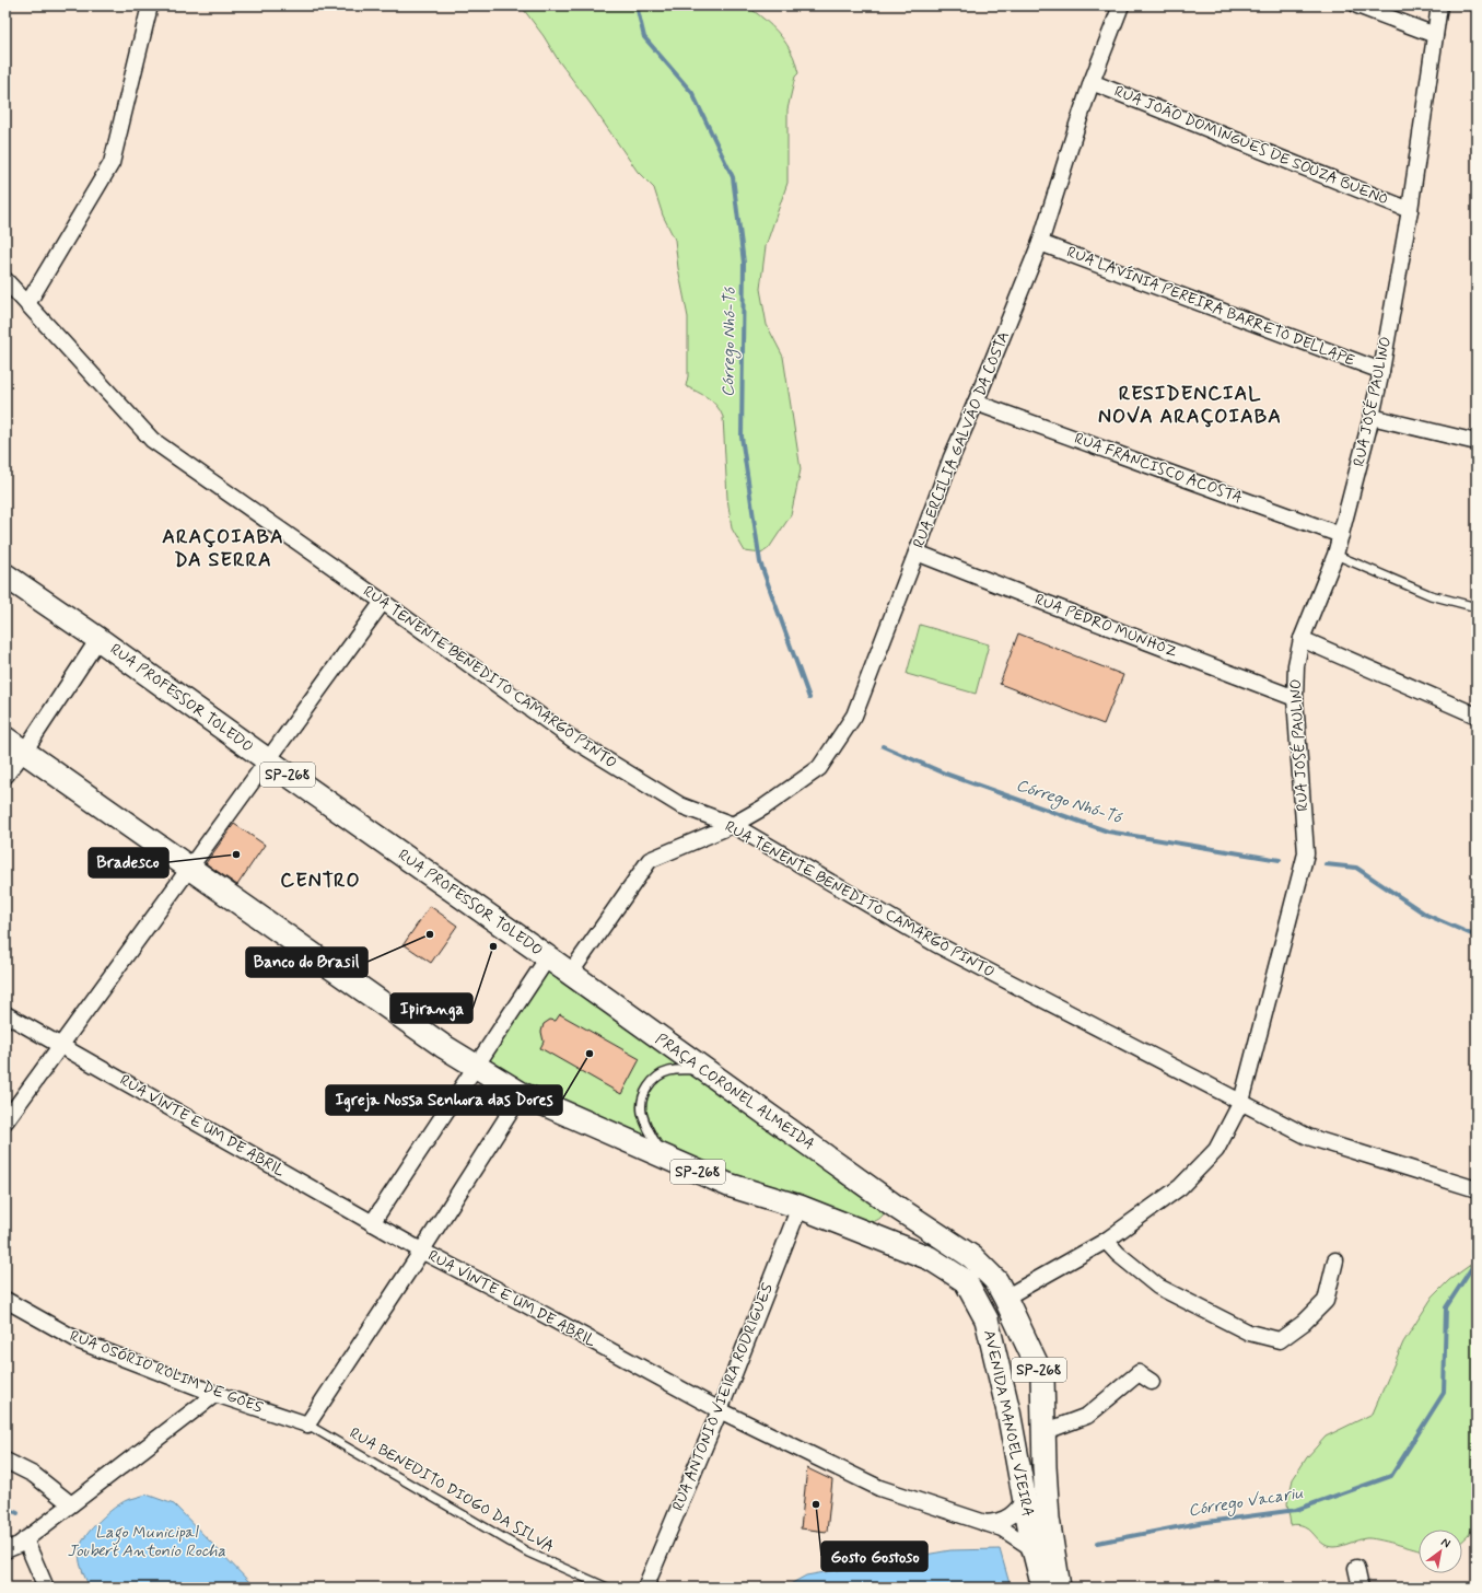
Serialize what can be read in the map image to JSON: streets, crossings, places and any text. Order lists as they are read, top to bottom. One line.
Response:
{"streets":{"main road":["RUA PROFESSOR TOLEDO","SP-268","PRAÇA CORONEL ALMEIDA","AVENIDA MANOEL VIEIRA"],"street":["RUA JOÃO DOMINGUES DE SOUZA BUENO","RUA LAVÍNIA PEREIRA BARRETO DELLAPE","RUA JOSÉ PAULINO","RUA ERCILIA GALVÃO DA COSTA","RUA FRANCISCO ACOSTA","RUA PEDRO MUNHOZ","RUA TENENTE BENEDITO CAMARGO PINTO","RUA VINTE E UM DE ABRIL","RUA OSÓRIO ROLIM DE GOES","RUA ANTONIO VIEIRA RODRIGUES"],"lane":["RUA BENEDITO DIOGO DA SILVA"]},"crossings":[["RUA JOÃO DOMINGUES DE SOUZA BUENO","RUA JOSÉ PAULINO"],["RUA JOÃO DOMINGUES DE SOUZA BUENO","RUA ERCILIA GALVÃO DA COSTA"],["RUA LAVÍNIA PEREIRA BARRETO DELLAPE","RUA JOSÉ PAULINO"],["RUA LAVÍNIA PEREIRA BARRETO DELLAPE","RUA ERCILIA GALVÃO DA COSTA"],["RUA JOSÉ PAULINO","RUA FRANCISCO ACOSTA"],["RUA JOSÉ PAULINO","RUA PEDRO MUNHOZ"],["RUA JOSÉ PAULINO","RUA TENENTE BENEDITO CAMARGO PINTO"],["RUA JOSÉ PAULINO","AVENIDA MANOEL VIEIRA"],["RUA ERCILIA GALVÃO DA COSTA","RUA FRANCISCO ACOSTA"],["RUA ERCILIA GALVÃO DA COSTA","RUA PEDRO MUNHOZ"],["RUA ERCILIA GALVÃO DA COSTA","RUA TENENTE BENEDITO CAMARGO PINTO"],["RUA ERCILIA GALVÃO DA COSTA","RUA PROFESSOR TOLEDO"],["RUA ERCILIA GALVÃO DA COSTA","PRAÇA CORONEL ALMEIDA"],["RUA PROFESSOR TOLEDO","PRAÇA CORONEL ALMEIDA"],["SP-268","RUA ANTONIO VIEIRA RODRIGUES"],["SP-268","AVENIDA MANOEL VIEIRA"],["PRAÇA CORONEL ALMEIDA","AVENIDA MANOEL VIEIRA"],["RUA VINTE E UM DE ABRIL","RUA ANTONIO VIEIRA RODRIGUES"],["RUA VINTE E UM DE ABRIL","AVENIDA MANOEL VIEIRA"],["RUA OSÓRIO ROLIM DE GOES","RUA BENEDITO DIOGO DA SILVA"],["RUA ANTONIO VIEIRA RODRIGUES","AVENIDA MANOEL VIEIRA"]],"districts":["RESIDENCIAL NOVA ARAÇOIABA","ARAÇOIABA DA SERRA","CENTRO"],"water":["Córrego Nhó-Tó","Córrego Vacariu","Lago Municipal Joubert Antonio Rocha"],"places":["Bradesco","Banco do Brasil","Ipiranga","Igreja Nossa Senhora das Dores","Gosto Gostoso"],"north":"top right"}
